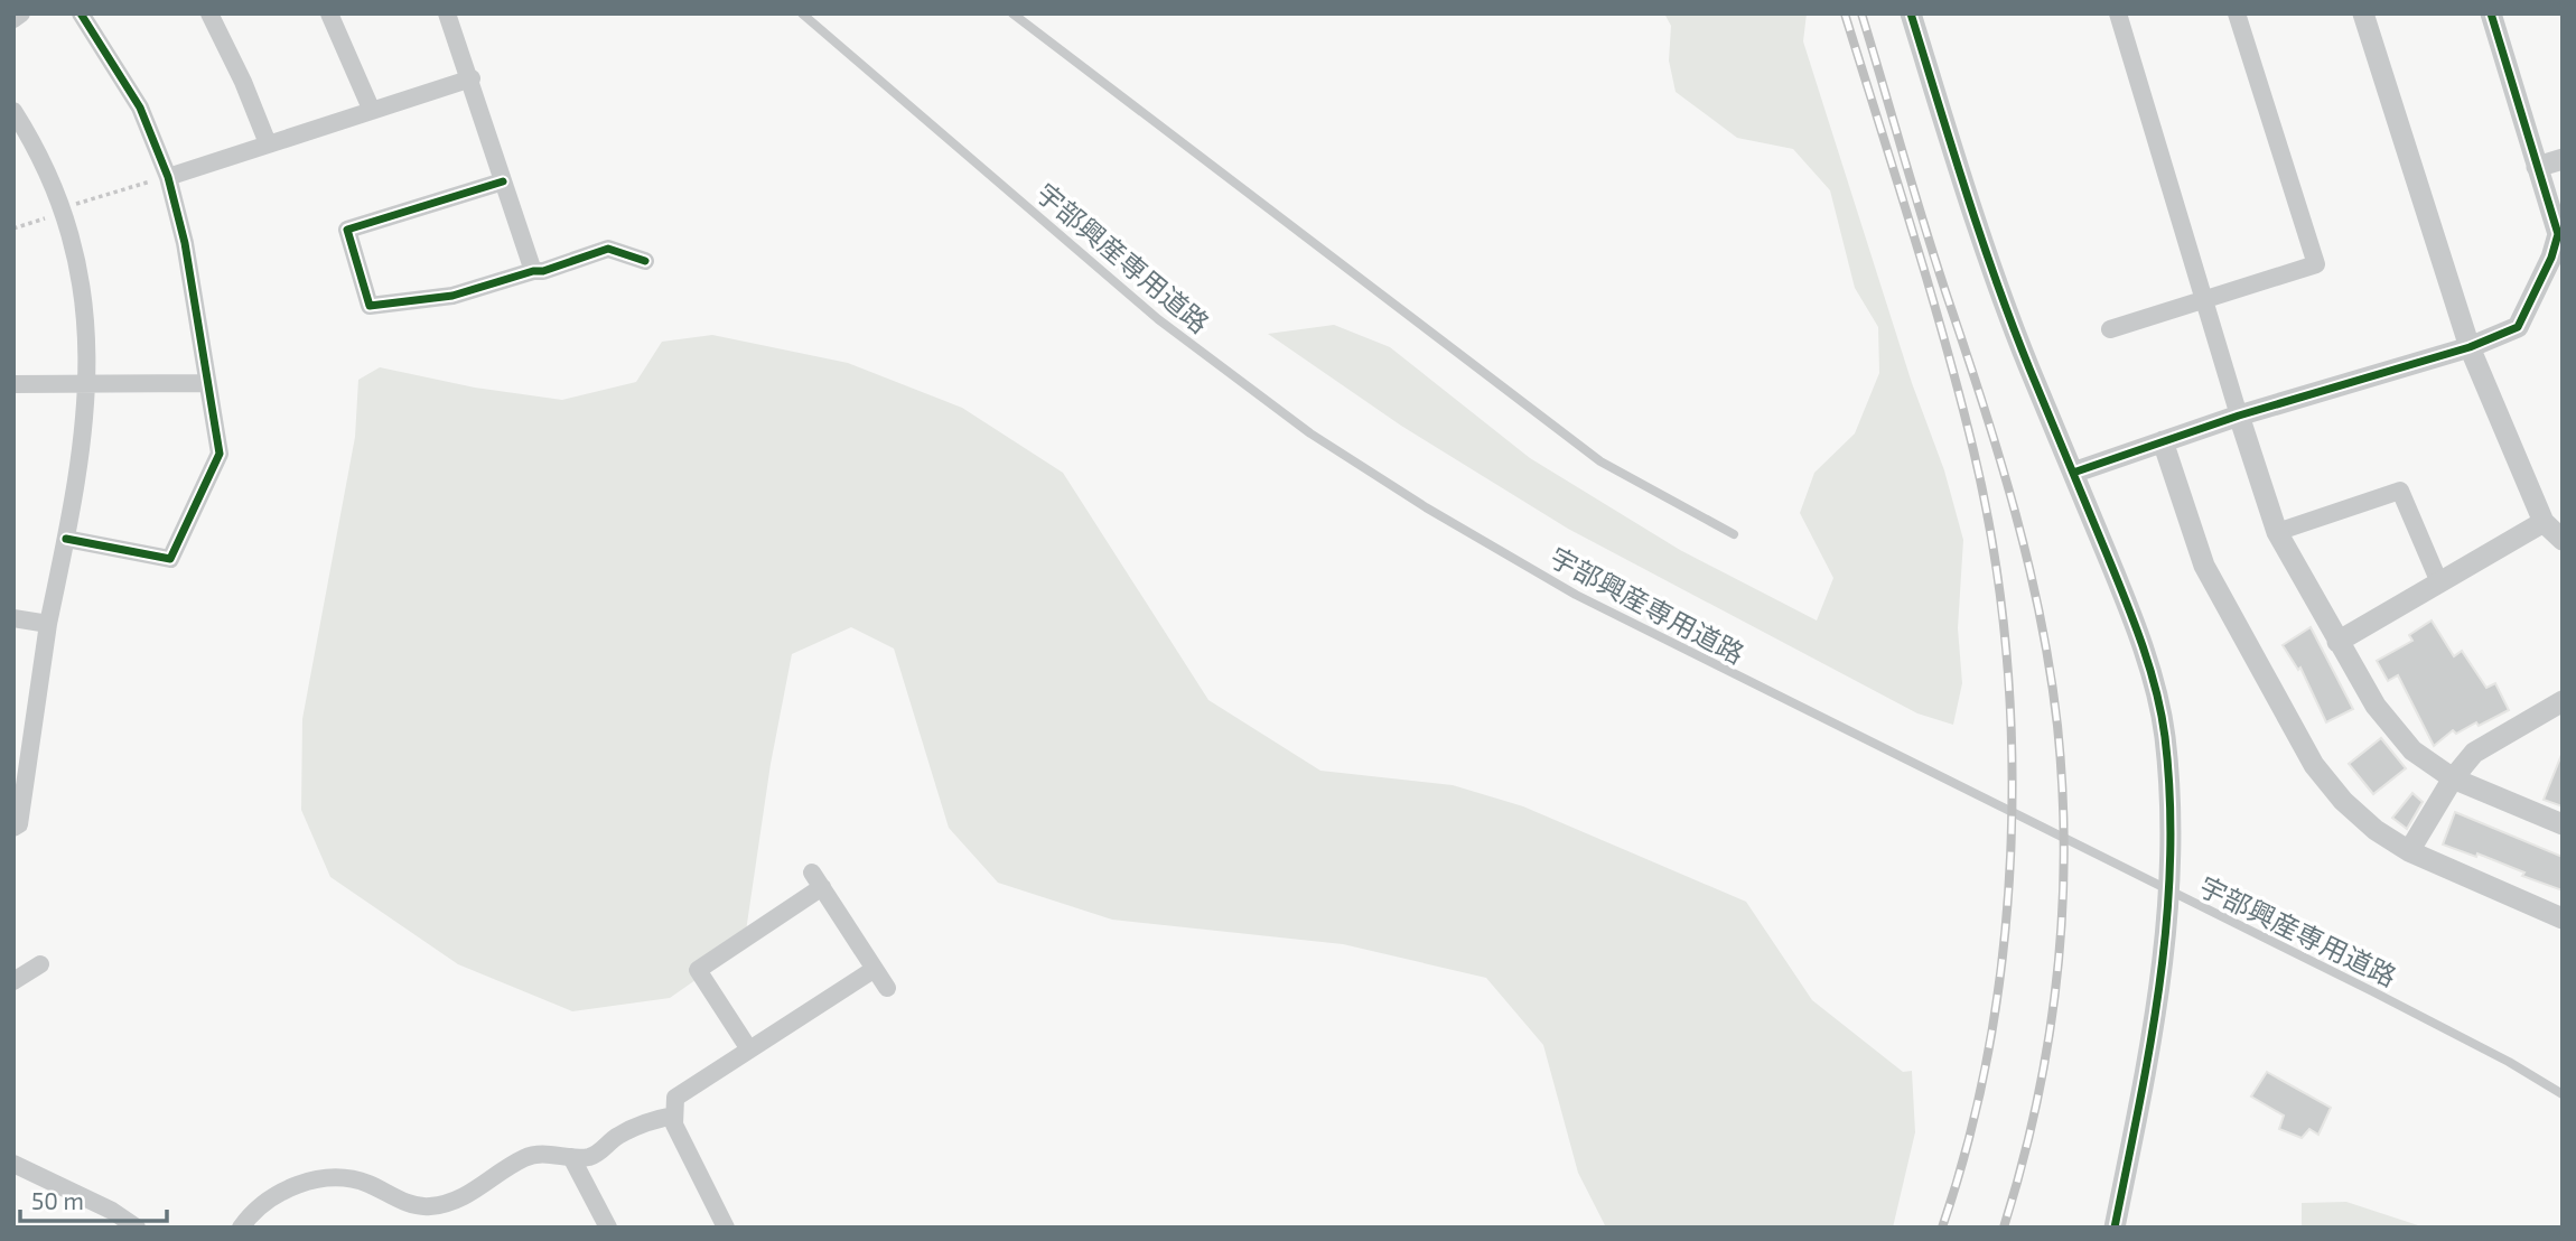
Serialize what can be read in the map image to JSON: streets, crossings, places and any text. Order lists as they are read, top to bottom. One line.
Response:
{"streets":{"lane":["宇部興産専用道路"]},"scale_bar":"50 m"}
